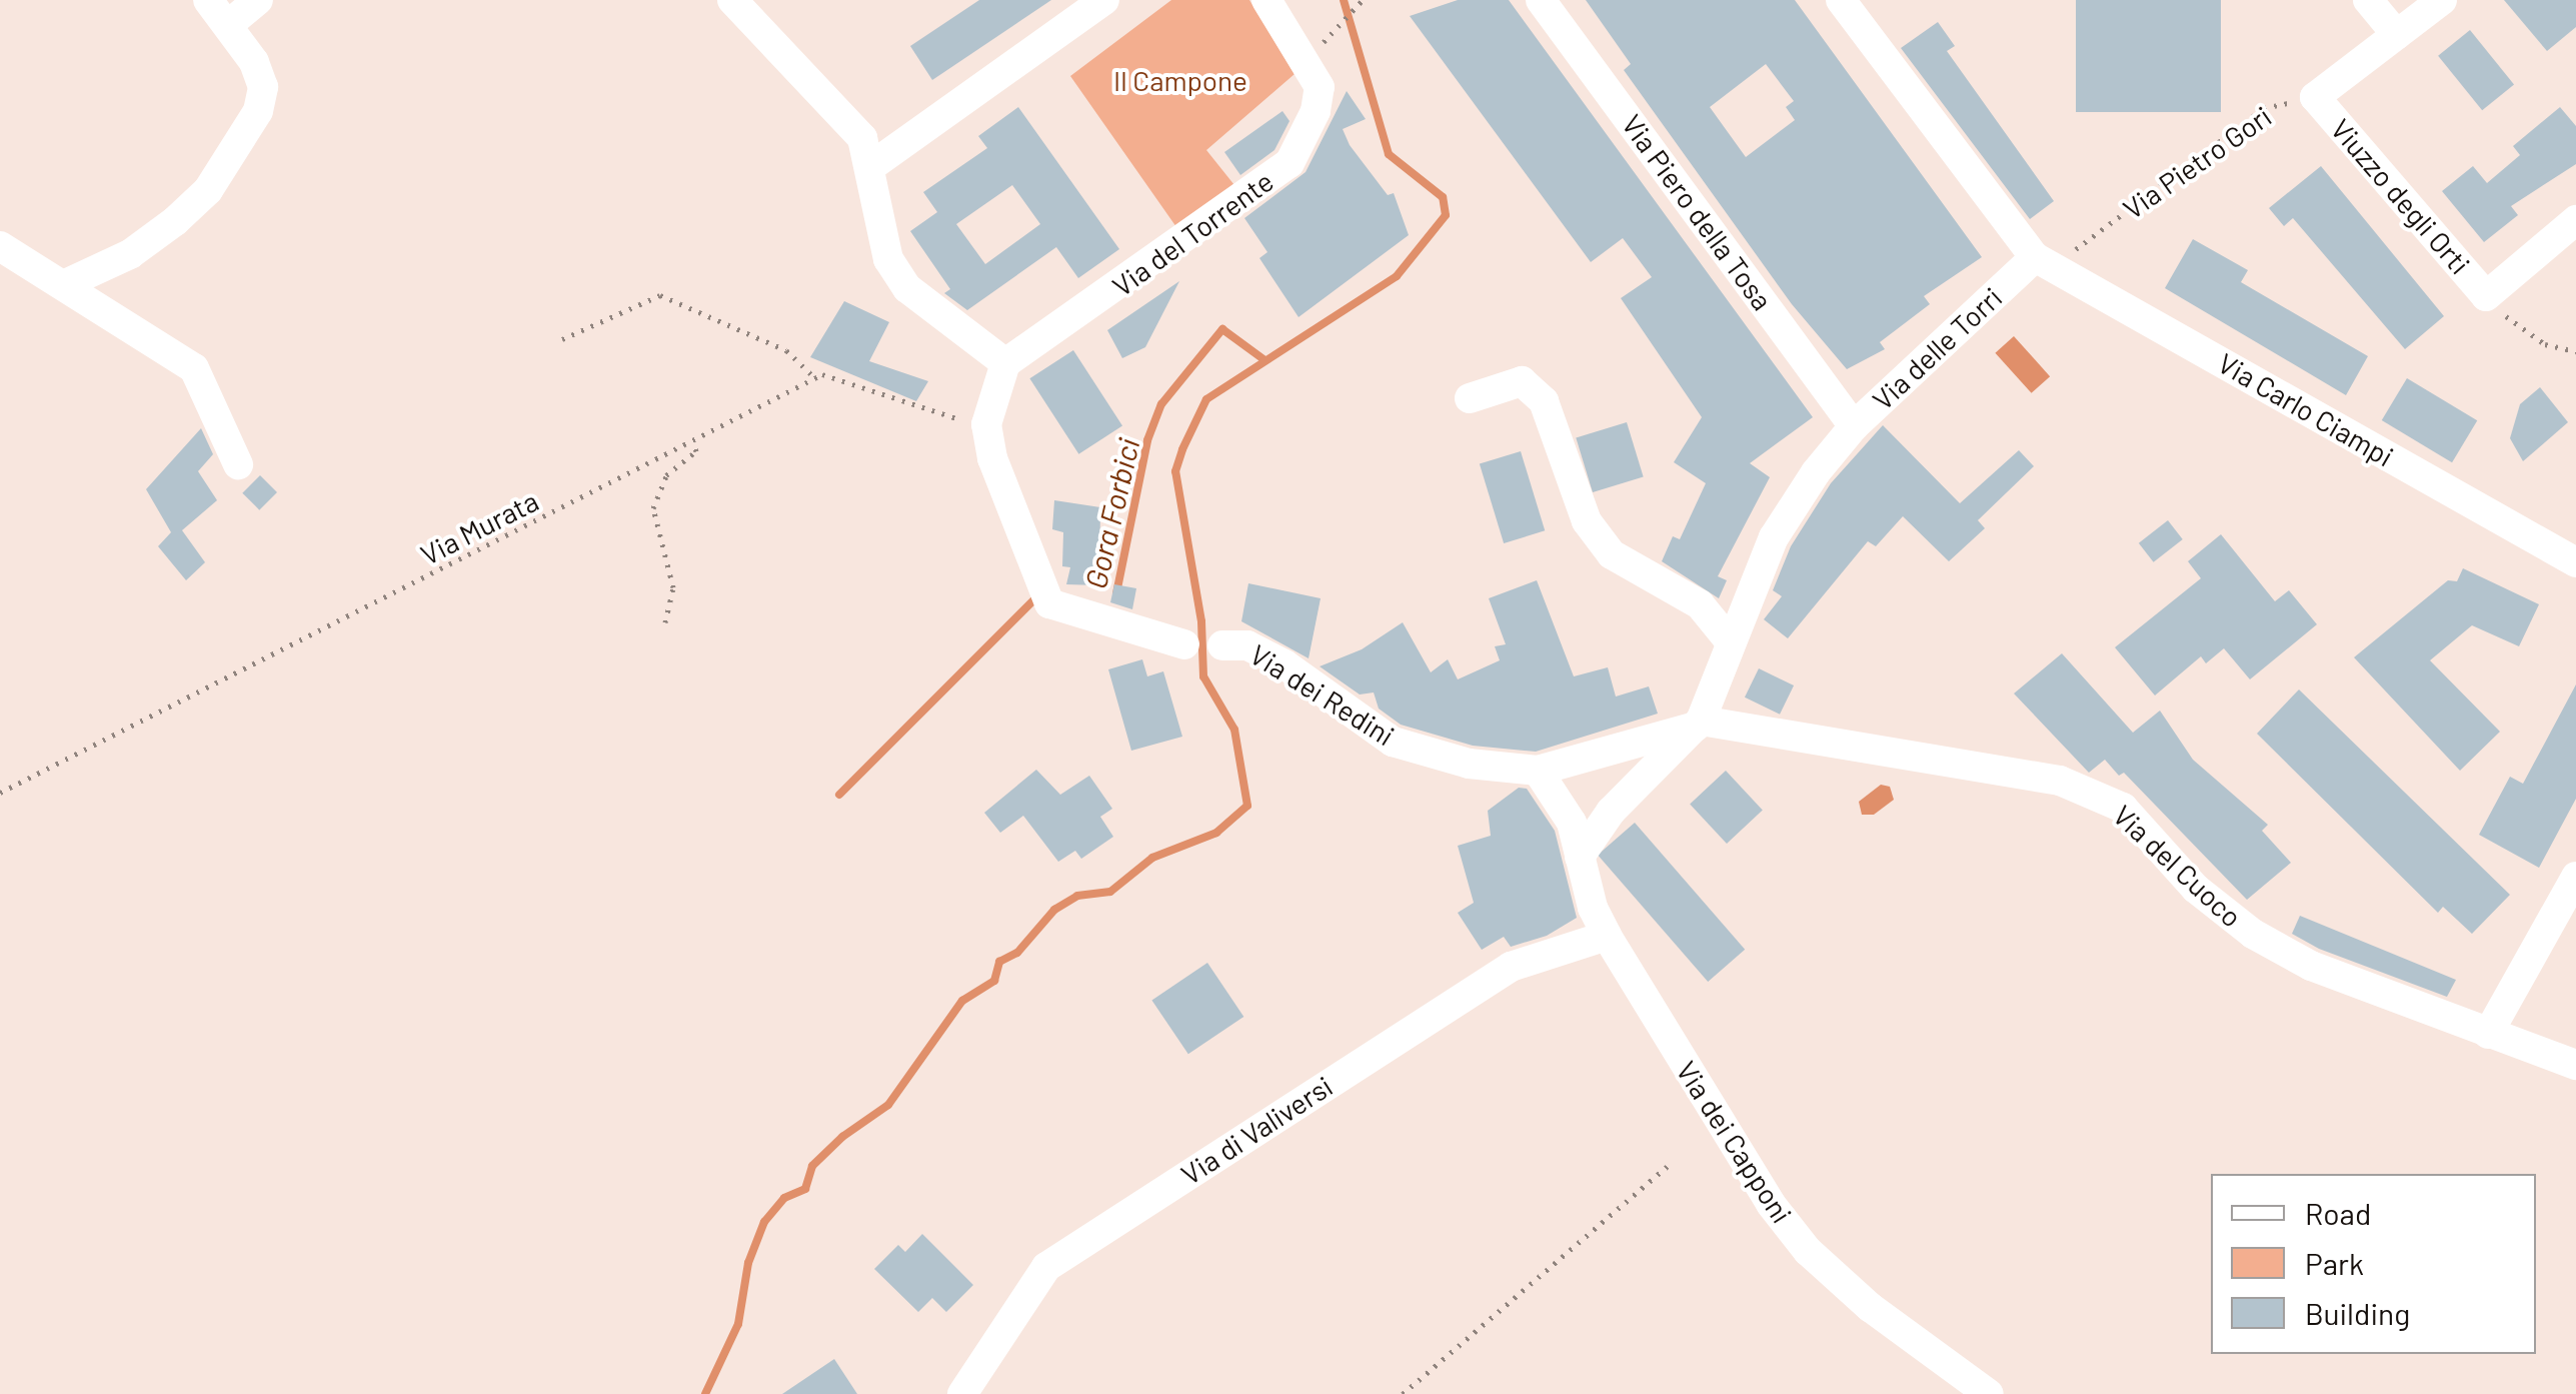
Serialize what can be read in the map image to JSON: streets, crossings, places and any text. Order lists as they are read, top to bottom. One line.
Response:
{"streets":{"street":["Viuzzo degli Orti","Via Piero della Tosa","Via del Torrente","Via delle Torri","Via Carlo Ciampi","Via dei Redini","Via del Cuoco","Via di Valiversi","Via dei Capponi"],"path":["Via Pietro Gori","Via Murata"]},"crossings":[["Via Pietro Gori","Viuzzo degli Orti"],["Via Pietro Gori","Via delle Torri"],["Via Pietro Gori","Via Carlo Ciampi"],["Via Piero della Tosa","Via delle Torri"],["Via delle Torri","Via Carlo Ciampi"],["Via delle Torri","Via del Cuoco"],["Via delle Torri","Via dei Capponi"],["Via dei Redini","Via dei Capponi"],["Via di Valiversi","Via dei Capponi"]],"water":["Gora Forbici"],"parks":["Il Campone"],"legend":["Road","Park","Building"]}
